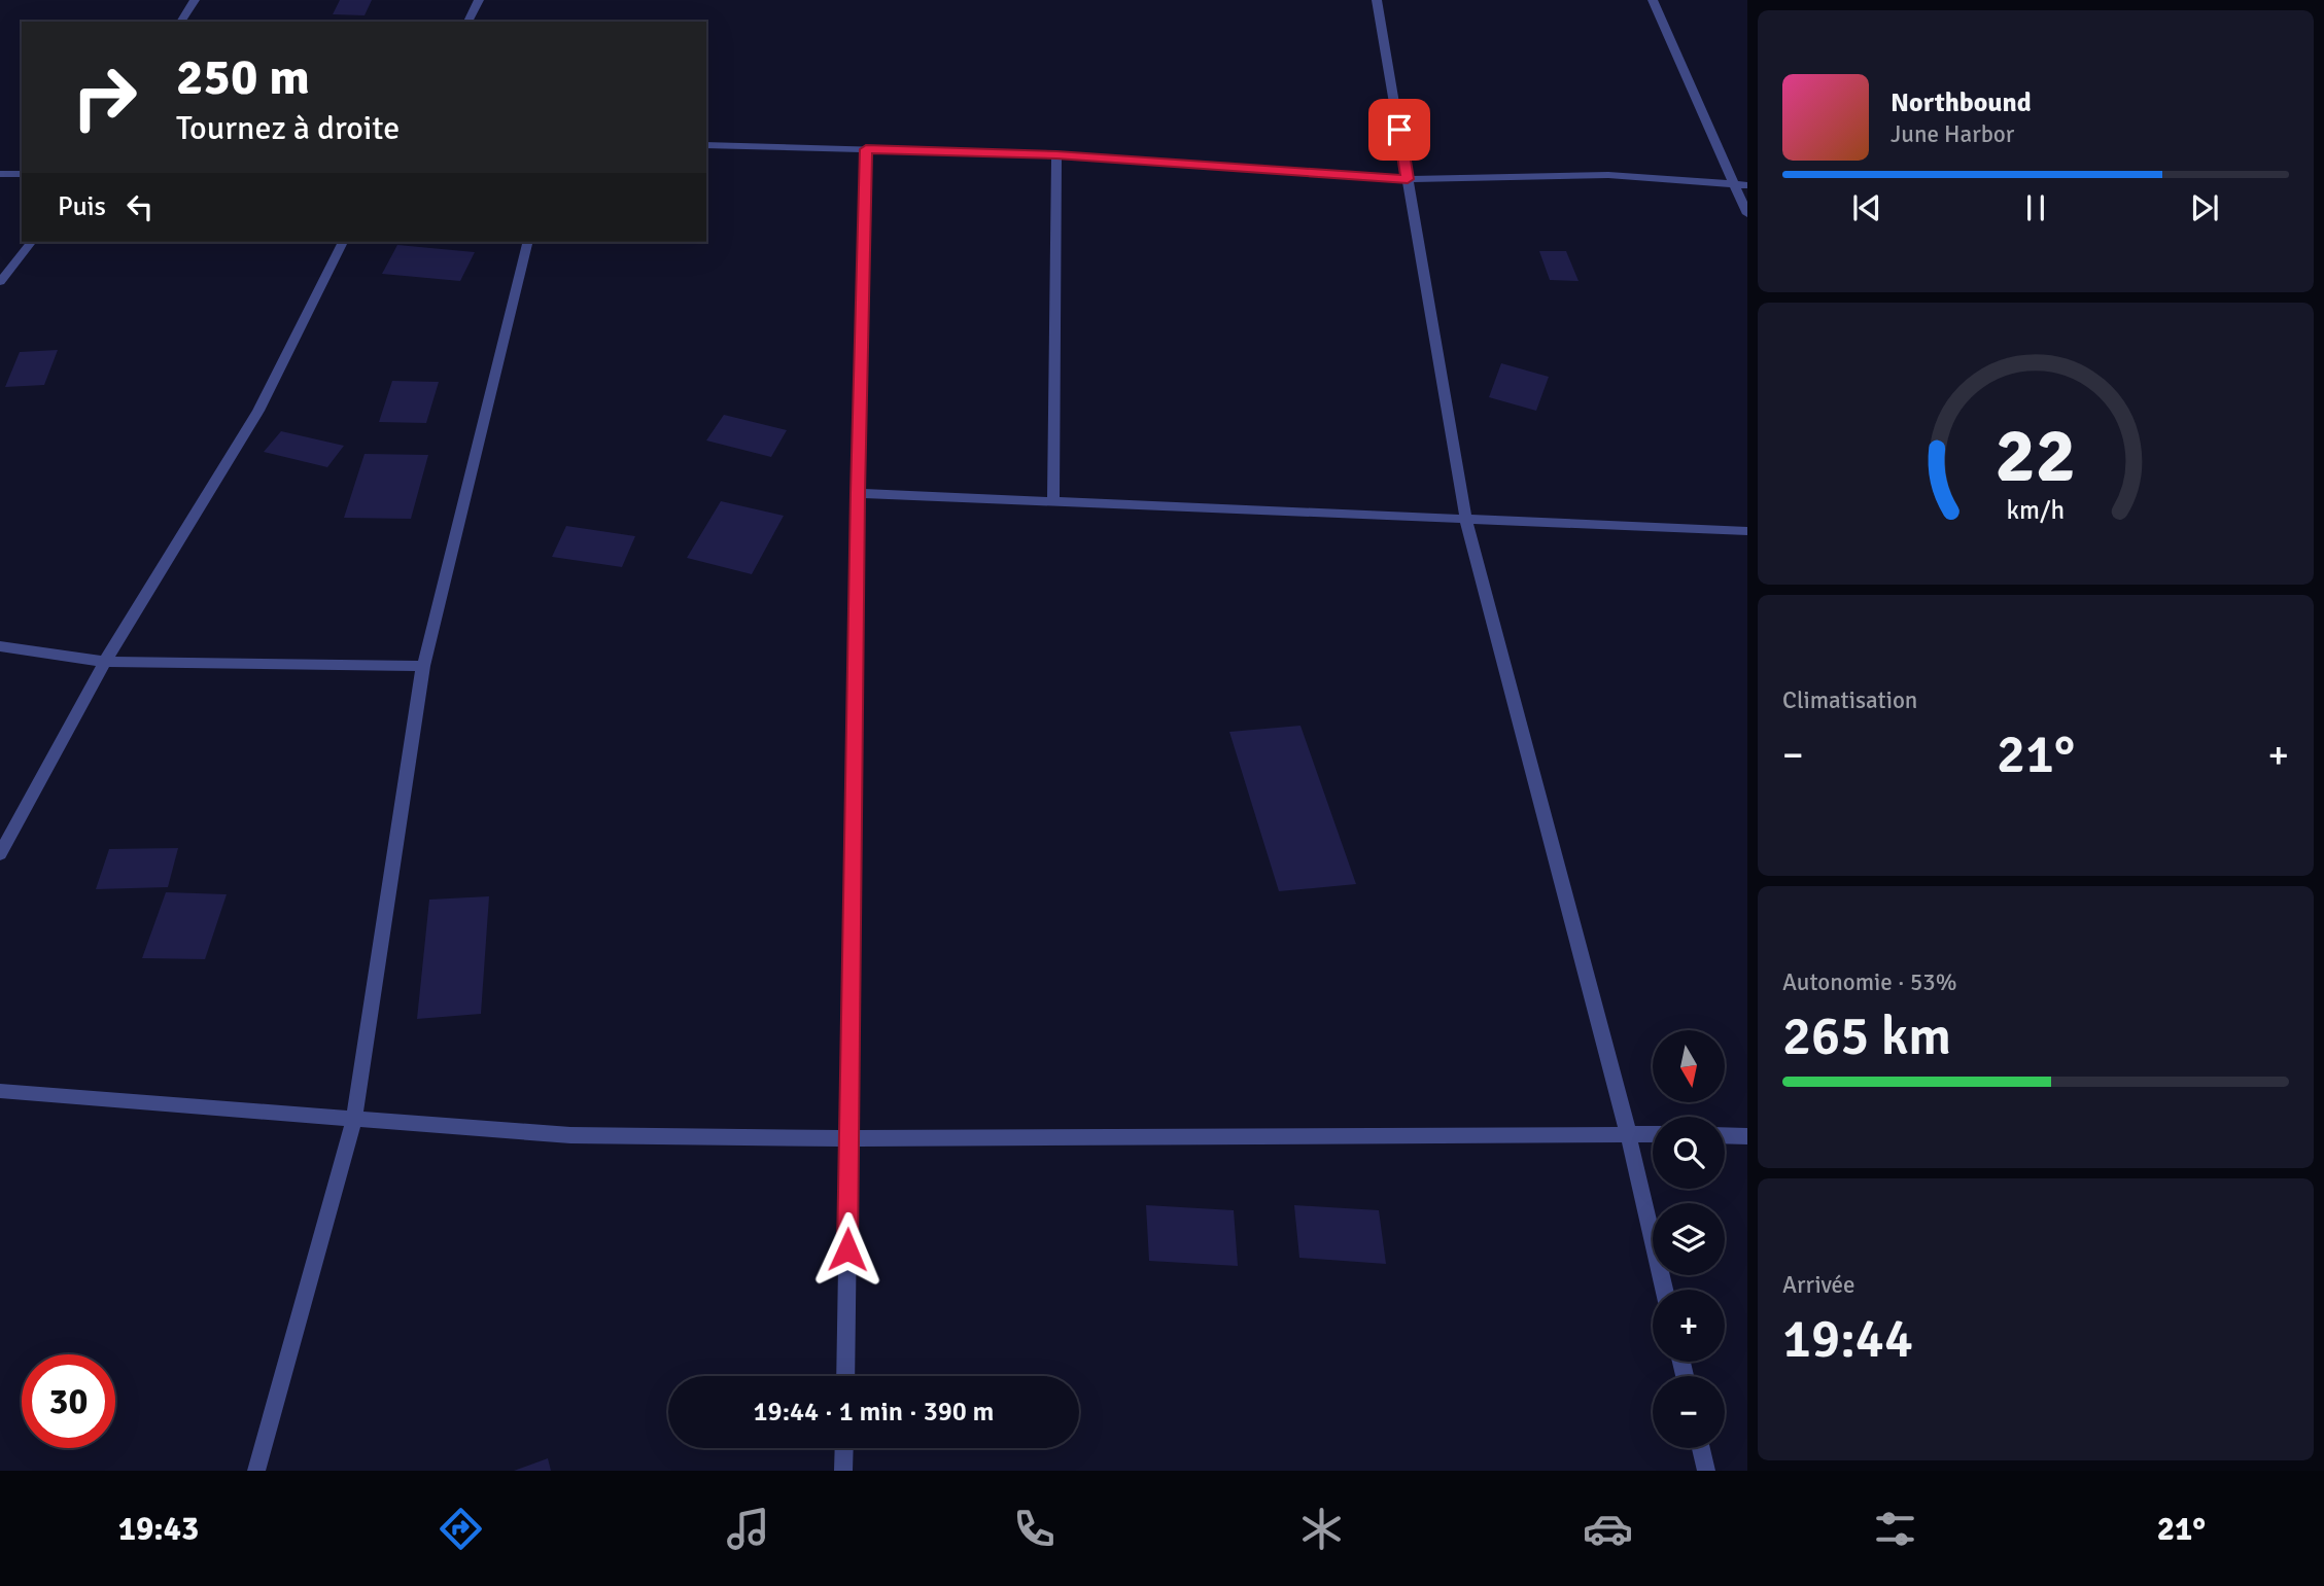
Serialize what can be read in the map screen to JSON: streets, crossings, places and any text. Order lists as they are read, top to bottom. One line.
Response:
{"north":"bottom","page":{"turn":["250 m","Tournez à droite"],"song":["Northbound","June Harbor"],"then":"Puis","tile":["Climatisation",["Autonomie · 53%","265 km"],["Arrivée","19:44"]],"heat":["−","21°","+"],"map_buttons":["+","−"],"limit":"30","trip":"19:44 · 1 min · 390 m","tabs":["19:43","21°"],"gauge":["22","km/h"]}}
